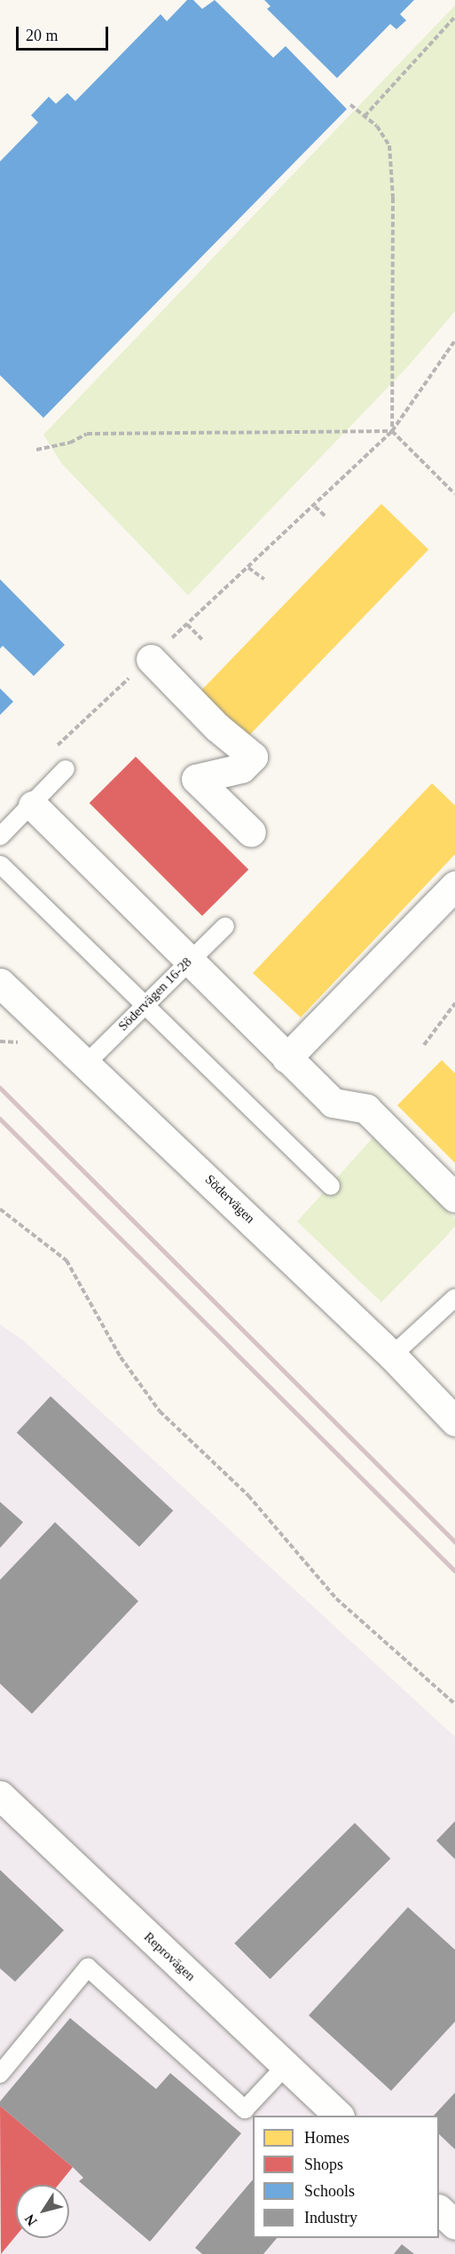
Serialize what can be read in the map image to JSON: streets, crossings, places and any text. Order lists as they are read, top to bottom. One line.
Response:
{"streets":{"street":["Södervägen","Reprovägen"],"lane":["Södervägen 16-28"]},"crossings":[["Södervägen 16-28","Södervägen"]],"legend":["Homes","Shops","Schools","Industry"],"scale_bar":"20 m","north":"bottom left"}
